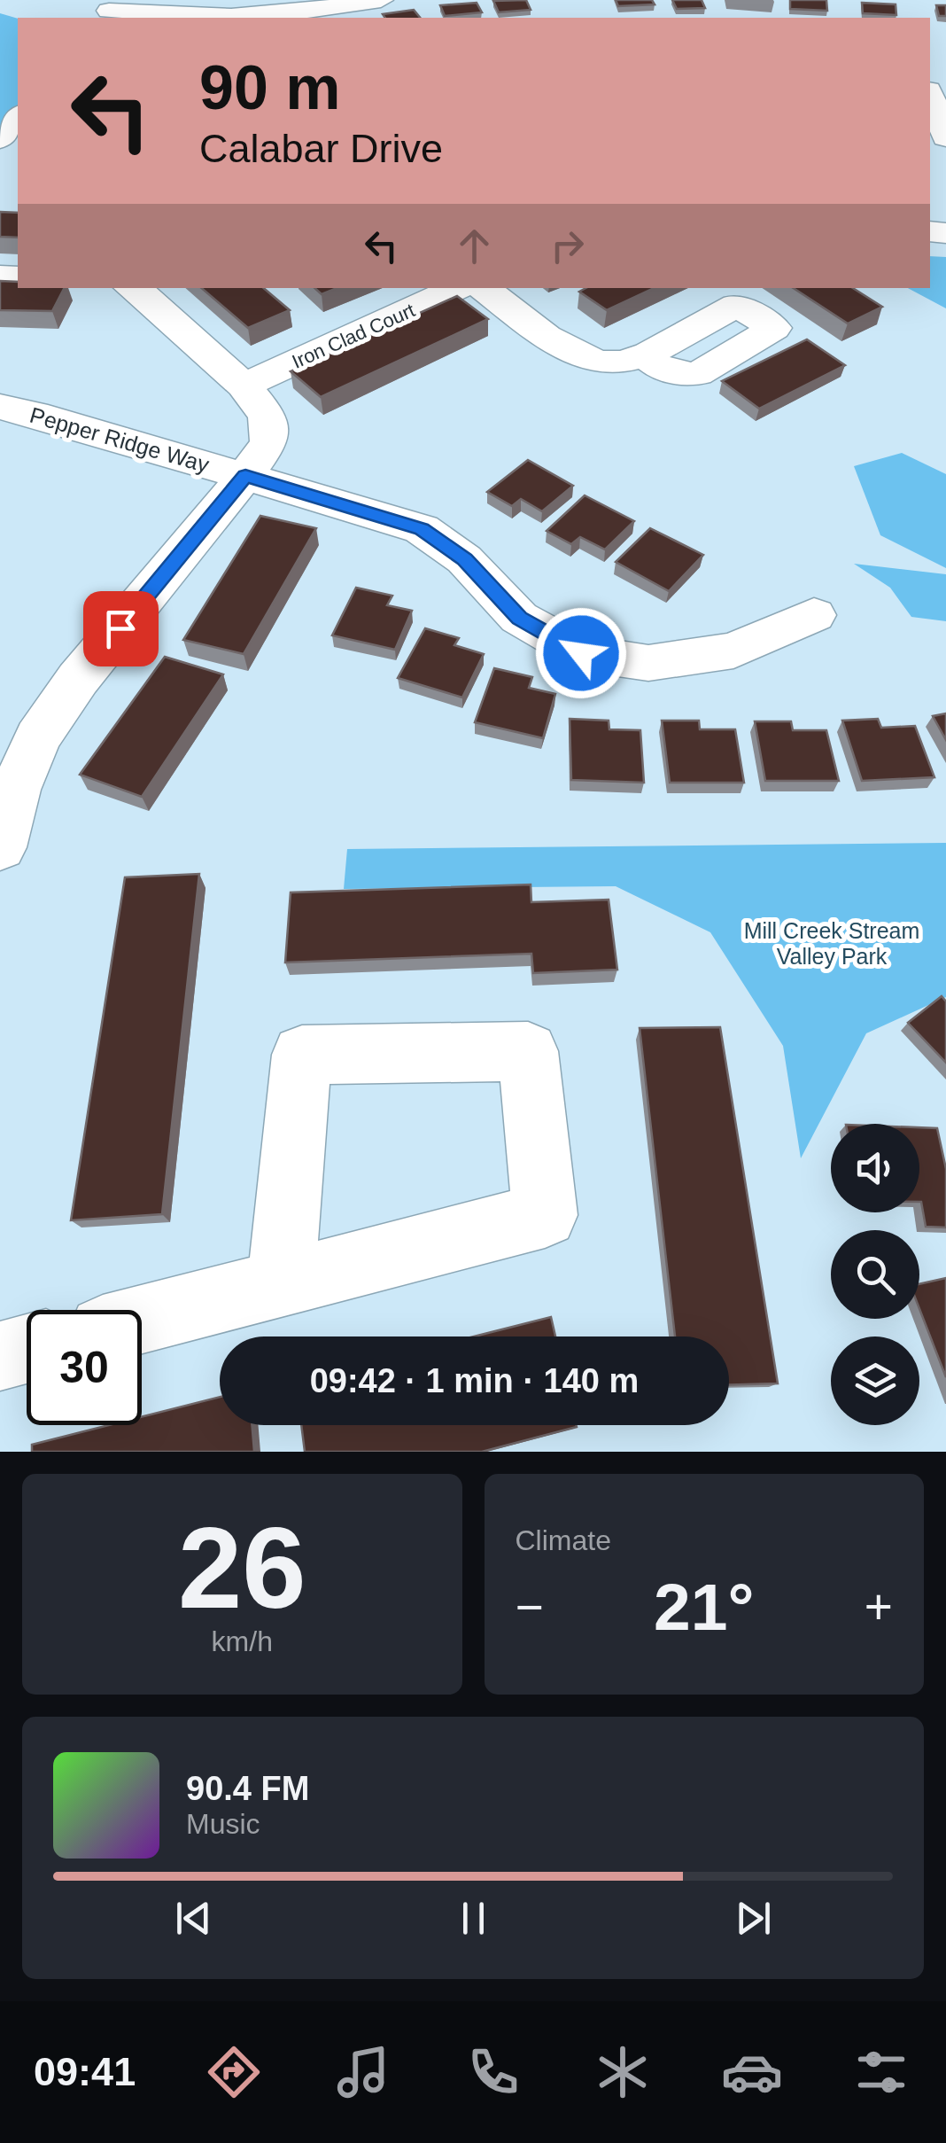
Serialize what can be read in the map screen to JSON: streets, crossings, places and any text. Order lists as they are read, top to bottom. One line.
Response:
{"streets":{"street":["Iron Clad Court","Pepper Ridge Way"]},"parks":["Mill Creek Stream Valley Park"],"page":{"turn":["90 m","Calabar Drive"],"limit":"30","trip":"09:42 · 1 min · 140 m","tile":[["26","km/h"],"Climate"],"heat":["−","21°","+"],"song":["90.4 FM","Music"],"tabs":"09:41"}}
